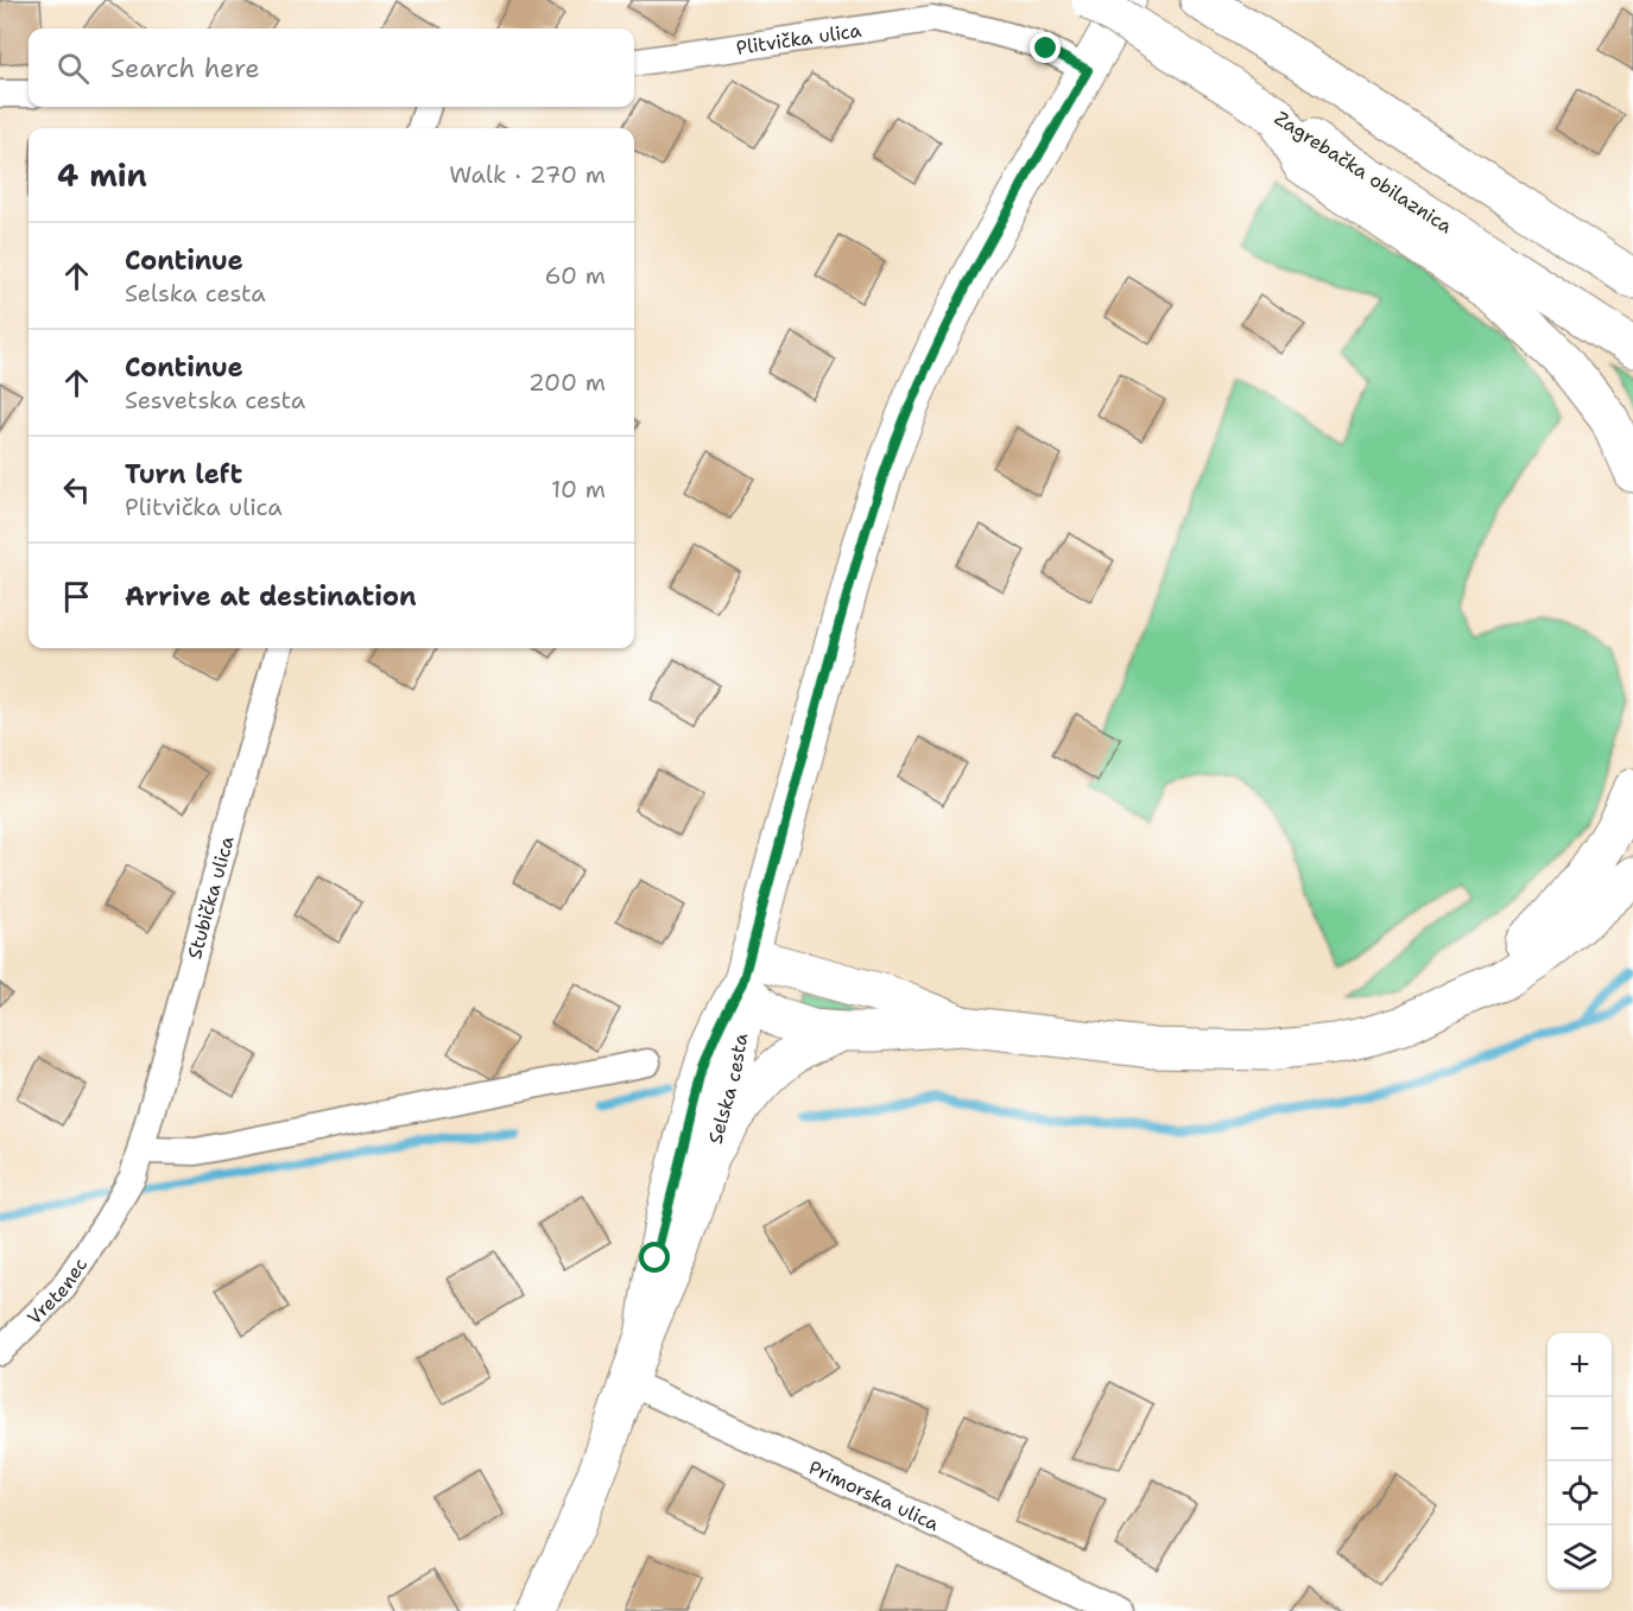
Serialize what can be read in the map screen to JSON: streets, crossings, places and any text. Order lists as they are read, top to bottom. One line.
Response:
{"streets":{"highway":["Zagrebačka obilaznica"],"main road":["Selska cesta"],"street":["Plitvička ulica","Stubička ulica","Vretenec","Primorska ulica"]},"crossings":[["Stubička ulica","Vretenec"],["Selska cesta","Primorska ulica"]],"page":{"search":"Search here","heading":["4 min","Walk · 270 m"],"list":[["Continue","Selska cesta","60 m"],["Continue","Sesvetska cesta","200 m"],["Turn left","Plitvička ulica","10 m"],"Arrive at destination"],"map_buttons":["+","−"]}}
